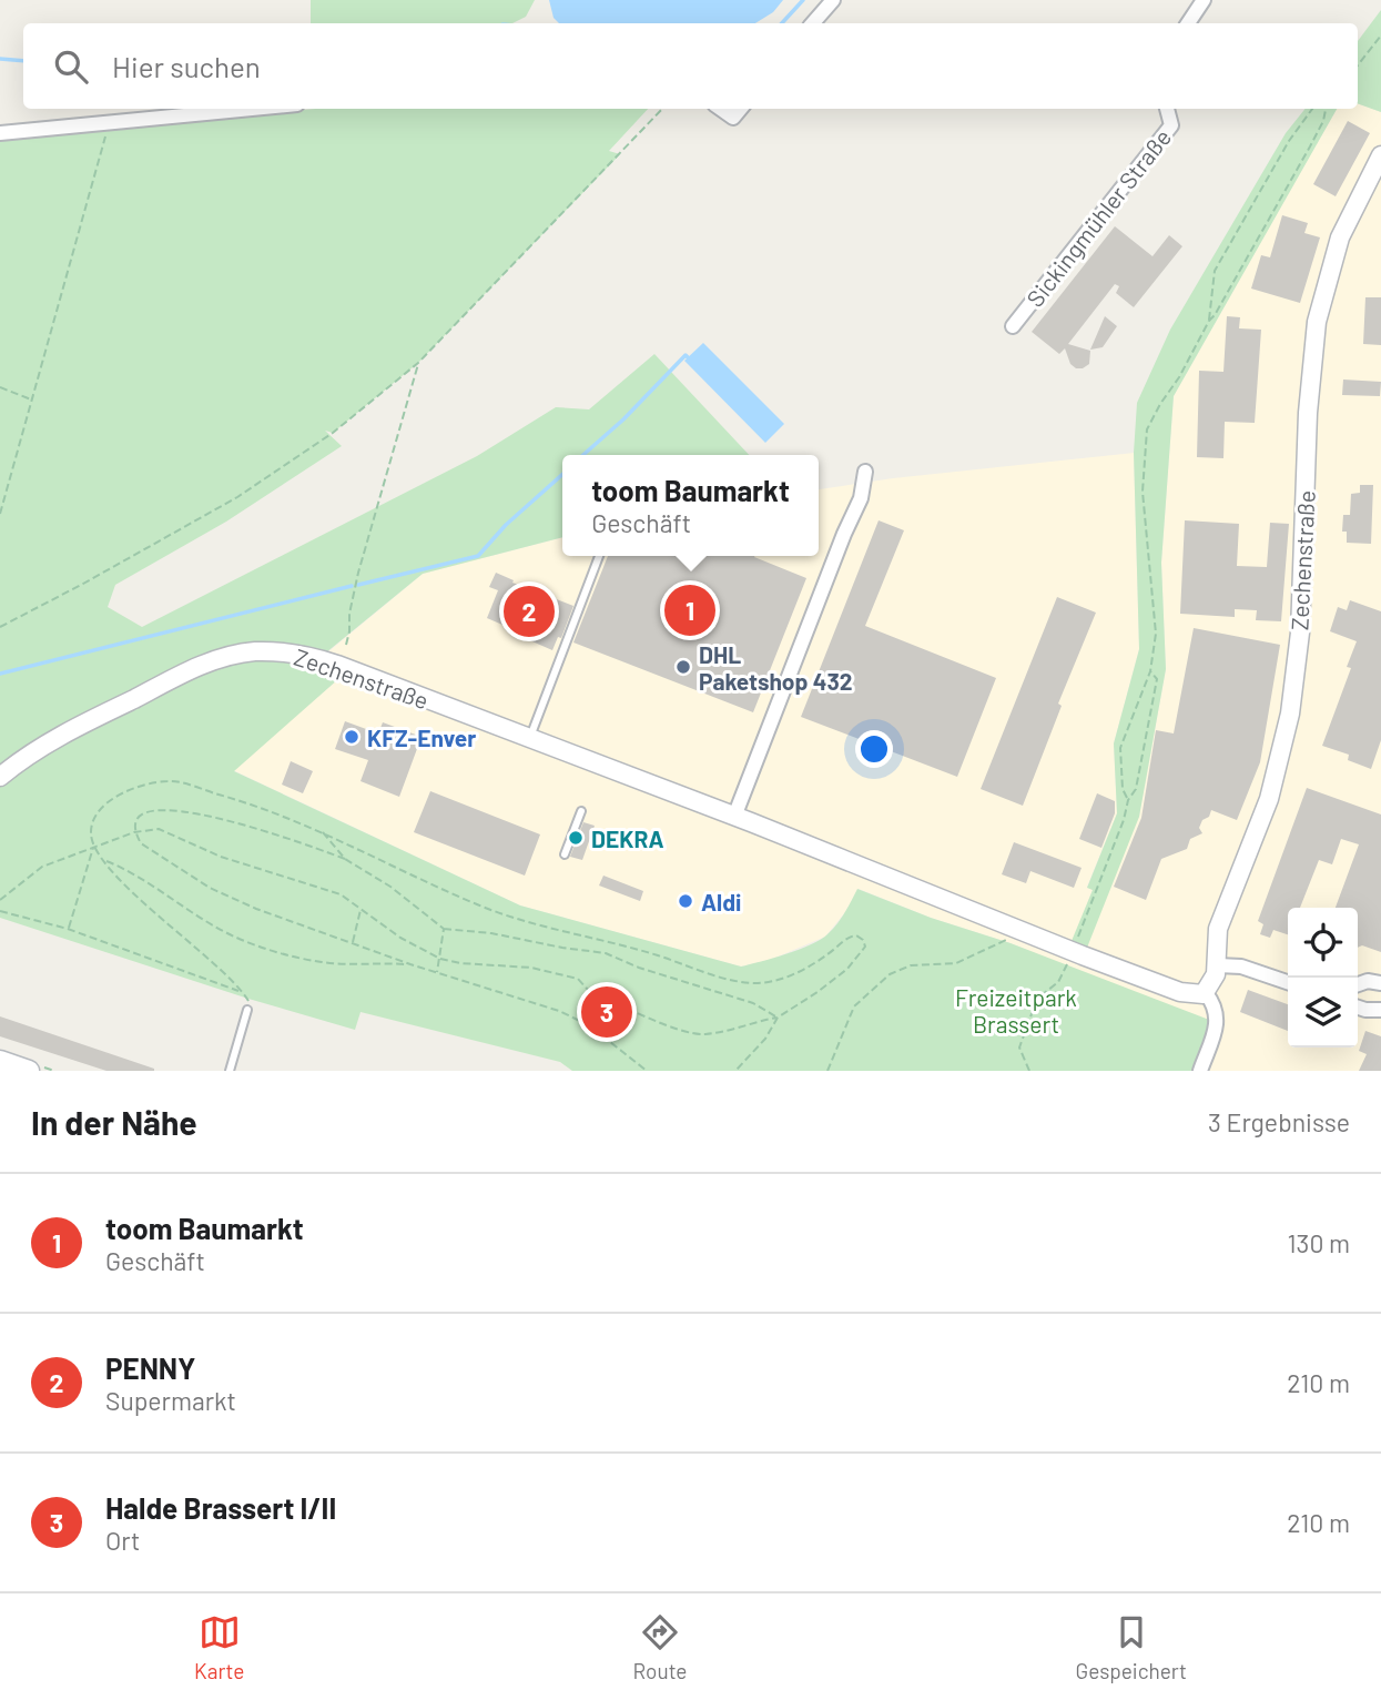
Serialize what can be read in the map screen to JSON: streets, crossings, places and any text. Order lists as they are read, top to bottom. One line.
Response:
{"streets":{"street":["Sickingmühler Straße","Zechenstraße"]},"parks":["Freizeitpark Brassert"],"places":["DHL Paketshop 432","KFZ-Enver","DEKRA","Aldi"],"page":{"search":"Hier suchen","popup":["toom Baumarkt","Geschäft"],"pins":["1","2","3"],"heading":["In der Nähe","3 Ergebnisse"],"list":[{"mark":"1","name":"toom Baumarkt","note":"Geschäft","value":"130 m"},{"mark":"2","name":"PENNY","note":"Supermarkt","value":"210 m"},{"mark":"3","name":"Halde Brassert I/II","note":"Ort","value":"210 m"}],"nav":["Karte","Route","Gespeichert"]}}
